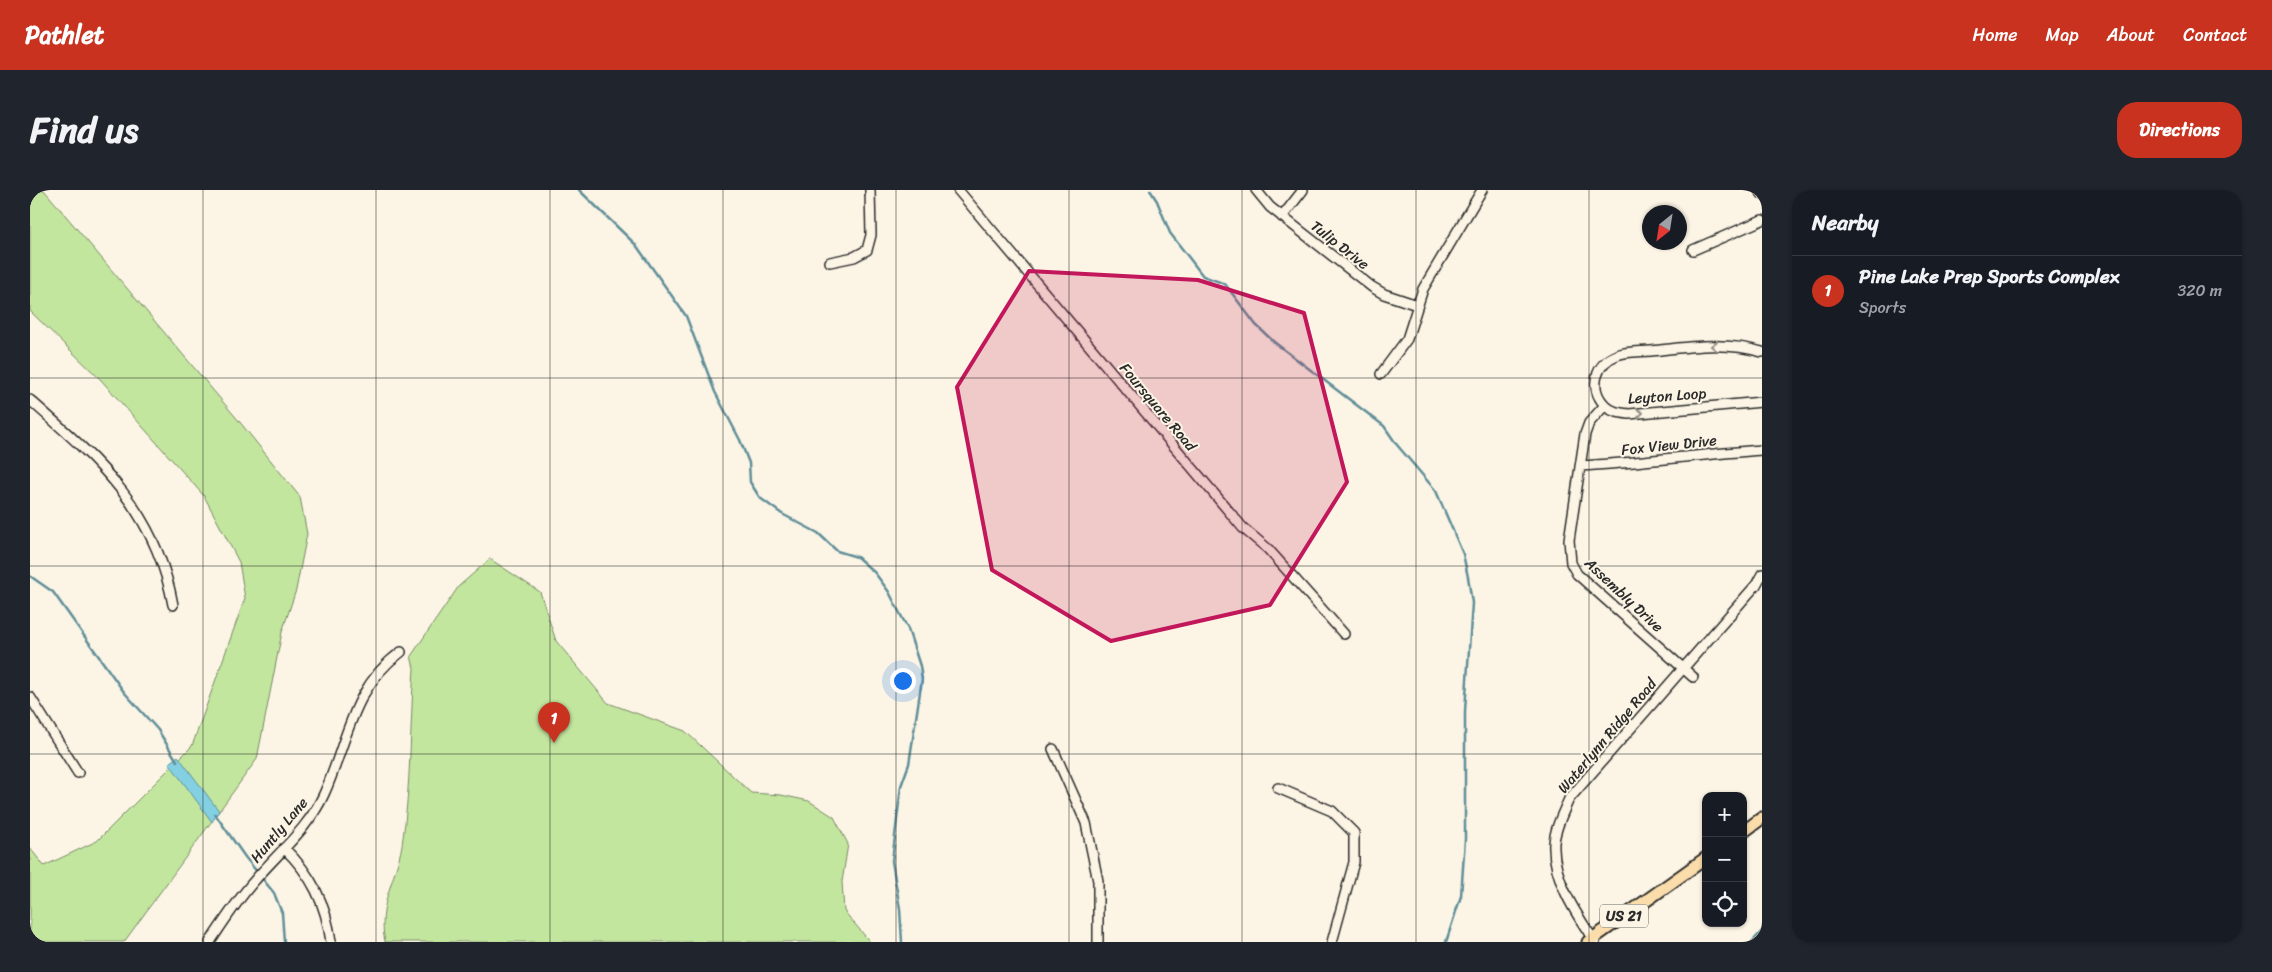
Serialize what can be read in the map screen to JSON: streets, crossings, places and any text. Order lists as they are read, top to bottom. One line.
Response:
{"streets":{"main road":["US 21"],"street":["Tulip Drive","Leyton Loop","Foursquare Road","Fox View Drive","Assembly Drive","Waterlynn Ridge Road","Huntly Lane"]},"crossings":[["Leyton Loop","Assembly Drive"],["Fox View Drive","Assembly Drive"],["Assembly Drive","Waterlynn Ridge Road"],["Waterlynn Ridge Road","US 21"]],"one_way":["Leyton Loop"],"north":"bottom left","page":{"header":"Pathlet","nav":["Home","Map","About","Contact"],"title":"Find us","buttons":"Directions","heading":"Nearby","list":[{"mark":"1","name":"Pine Lake Prep Sports Complex","note":"Sports","value":"320 m"}],"pins":"1","map_buttons":["+","−"]}}
